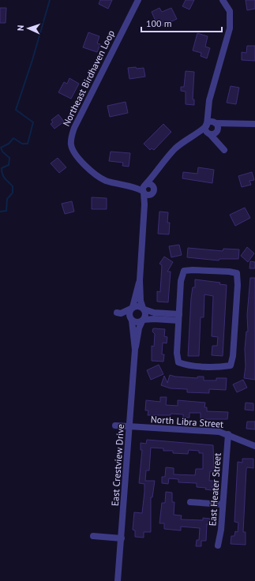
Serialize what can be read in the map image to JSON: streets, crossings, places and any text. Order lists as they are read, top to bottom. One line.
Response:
{"streets":{"street":["Northeast Birdhaven Loop","North Libra Street","East Crestview Drive","East Heater Street"]},"crossings":[["North Libra Street","East Crestview Drive"],["North Libra Street","East Heater Street"]],"scale_bar":"100 m","north":"left"}
